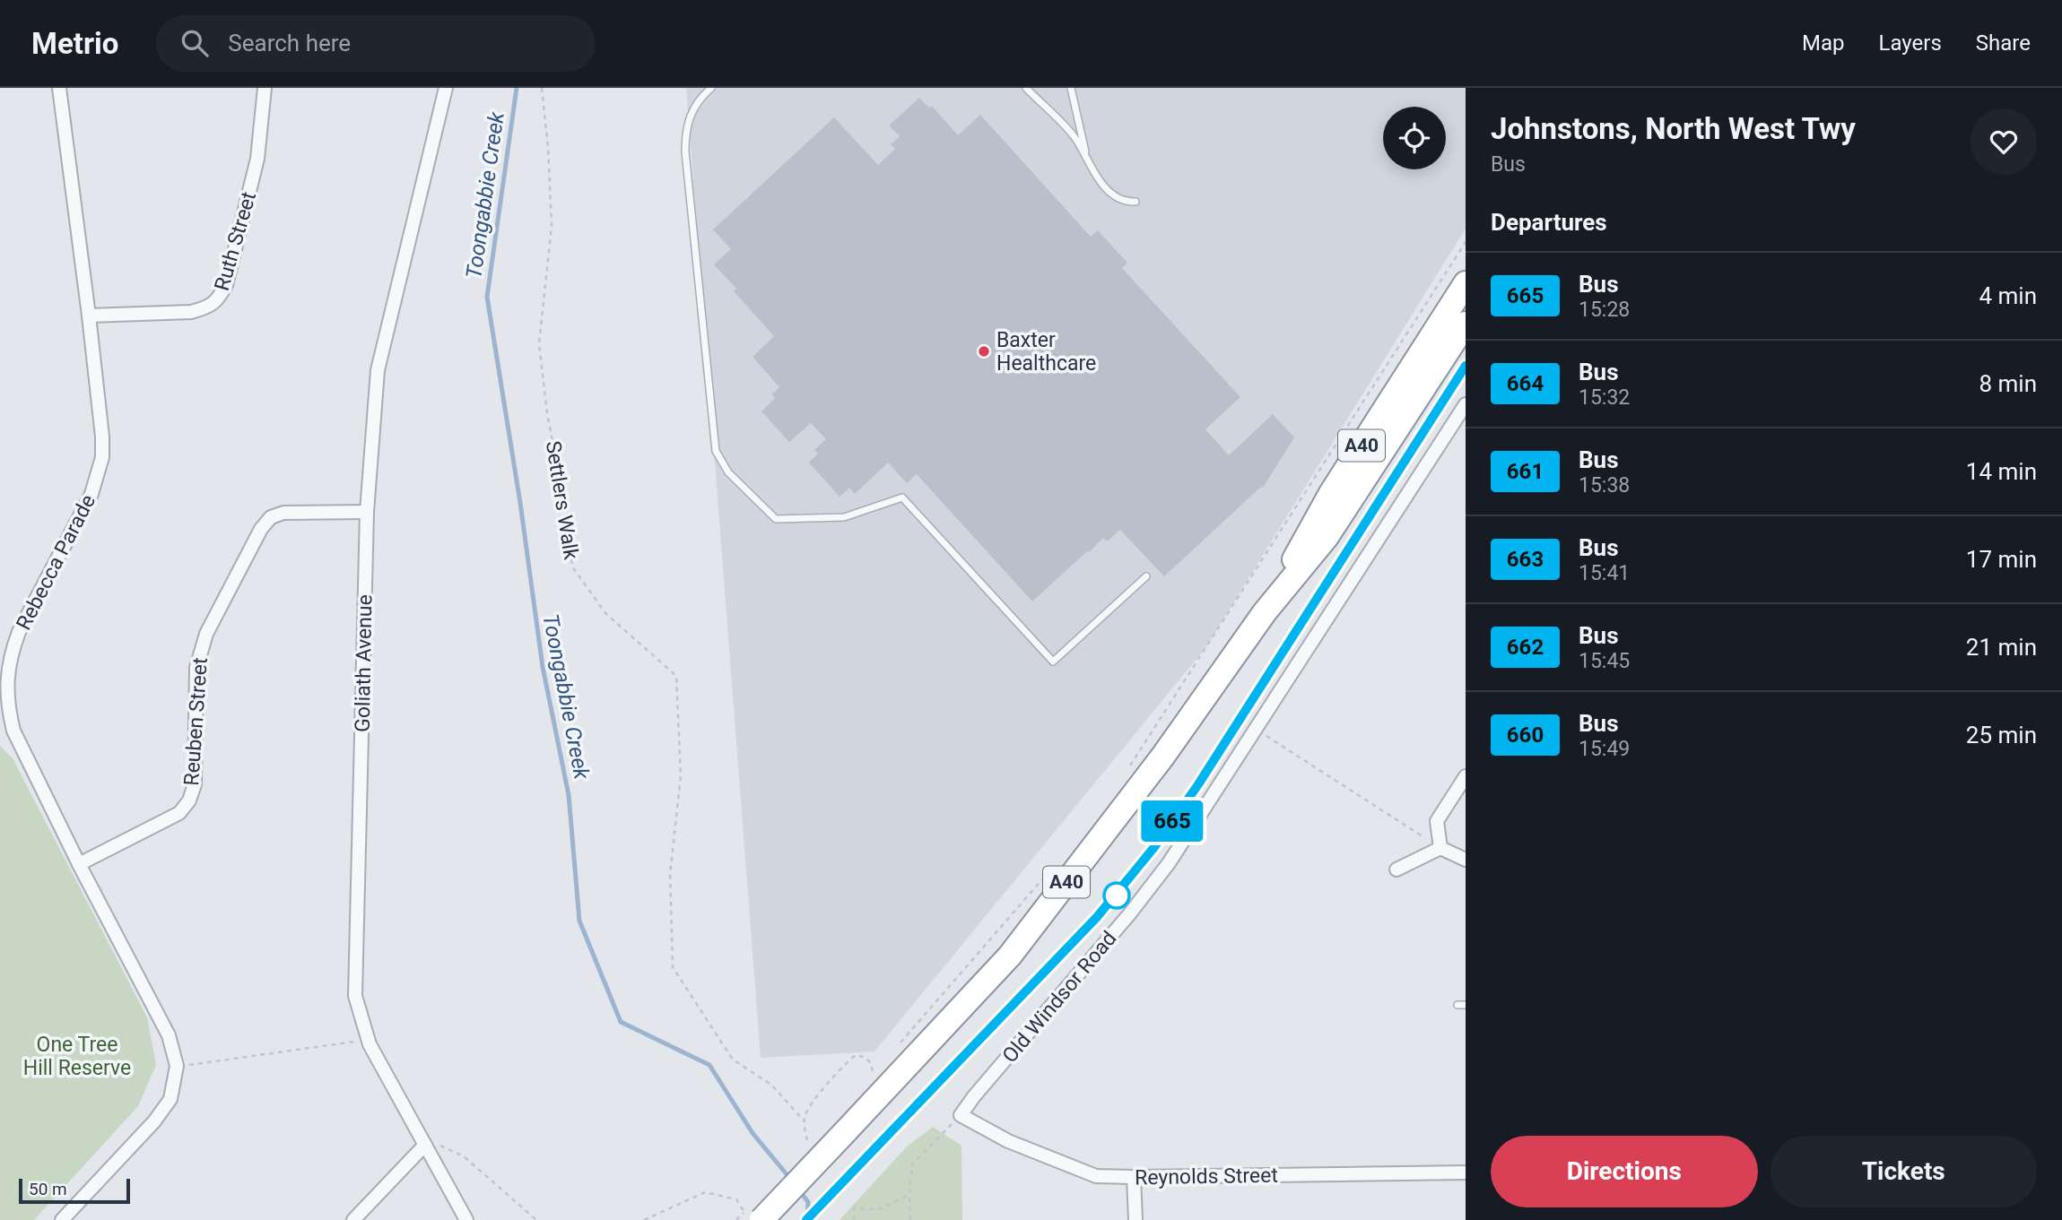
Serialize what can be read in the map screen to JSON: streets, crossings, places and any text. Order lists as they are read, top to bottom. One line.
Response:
{"streets":{"highway":["A40"],"street":["Ruth Street","Rebecca Parade","Goliath Avenue","Reuben Street","Old Windsor Road","Reynolds Street"],"path":["Settlers Walk"]},"crossings":[["Ruth Street","Rebecca Parade"],["Rebecca Parade","Reuben Street"],["Goliath Avenue","Reuben Street"],["Old Windsor Road","Reynolds Street"]],"water":["Toongabbie Creek"],"parks":["One Tree Hill Reserve"],"places":["Baxter Healthcare"],"lines":["bus line 665"],"scale_bar":"50 m","page":{"header":"Metrio","search":"Search here","nav":["Map","Layers","Share"],"on_map":"665","heading":[["Johnstons, North West Twy","Bus"],"Departures"],"list":[{"mark":"665","name":"Bus","note":"15:28","value":"4 min"},{"mark":"664","name":"Bus","note":"15:32","value":"8 min"},{"mark":"661","name":"Bus","note":"15:38","value":"14 min"},{"mark":"663","name":"Bus","note":"15:41","value":"17 min"},{"mark":"662","name":"Bus","note":"15:45","value":"21 min"},{"mark":"660","name":"Bus","note":"15:49","value":"25 min"}],"buttons":["Directions","Tickets"],"scale":"50 m"}}
